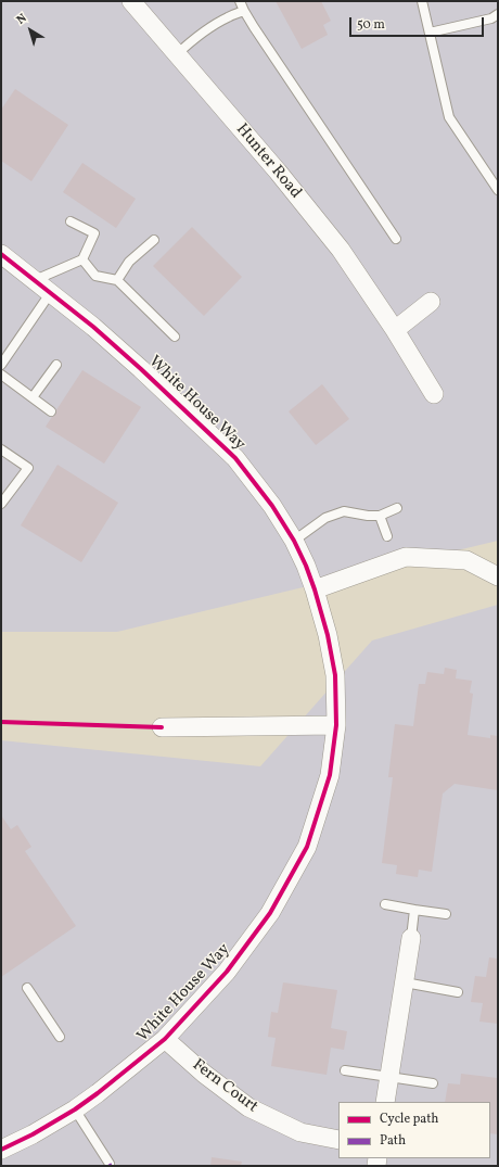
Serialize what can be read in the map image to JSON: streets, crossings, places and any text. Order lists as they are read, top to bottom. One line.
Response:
{"streets":{"street":["Hunter Road","White House Way","Fern Court"]},"crossings":[["White House Way","Fern Court"]],"legend":["Cycle path","Path"],"scale_bar":"50 m","north":"top left"}
